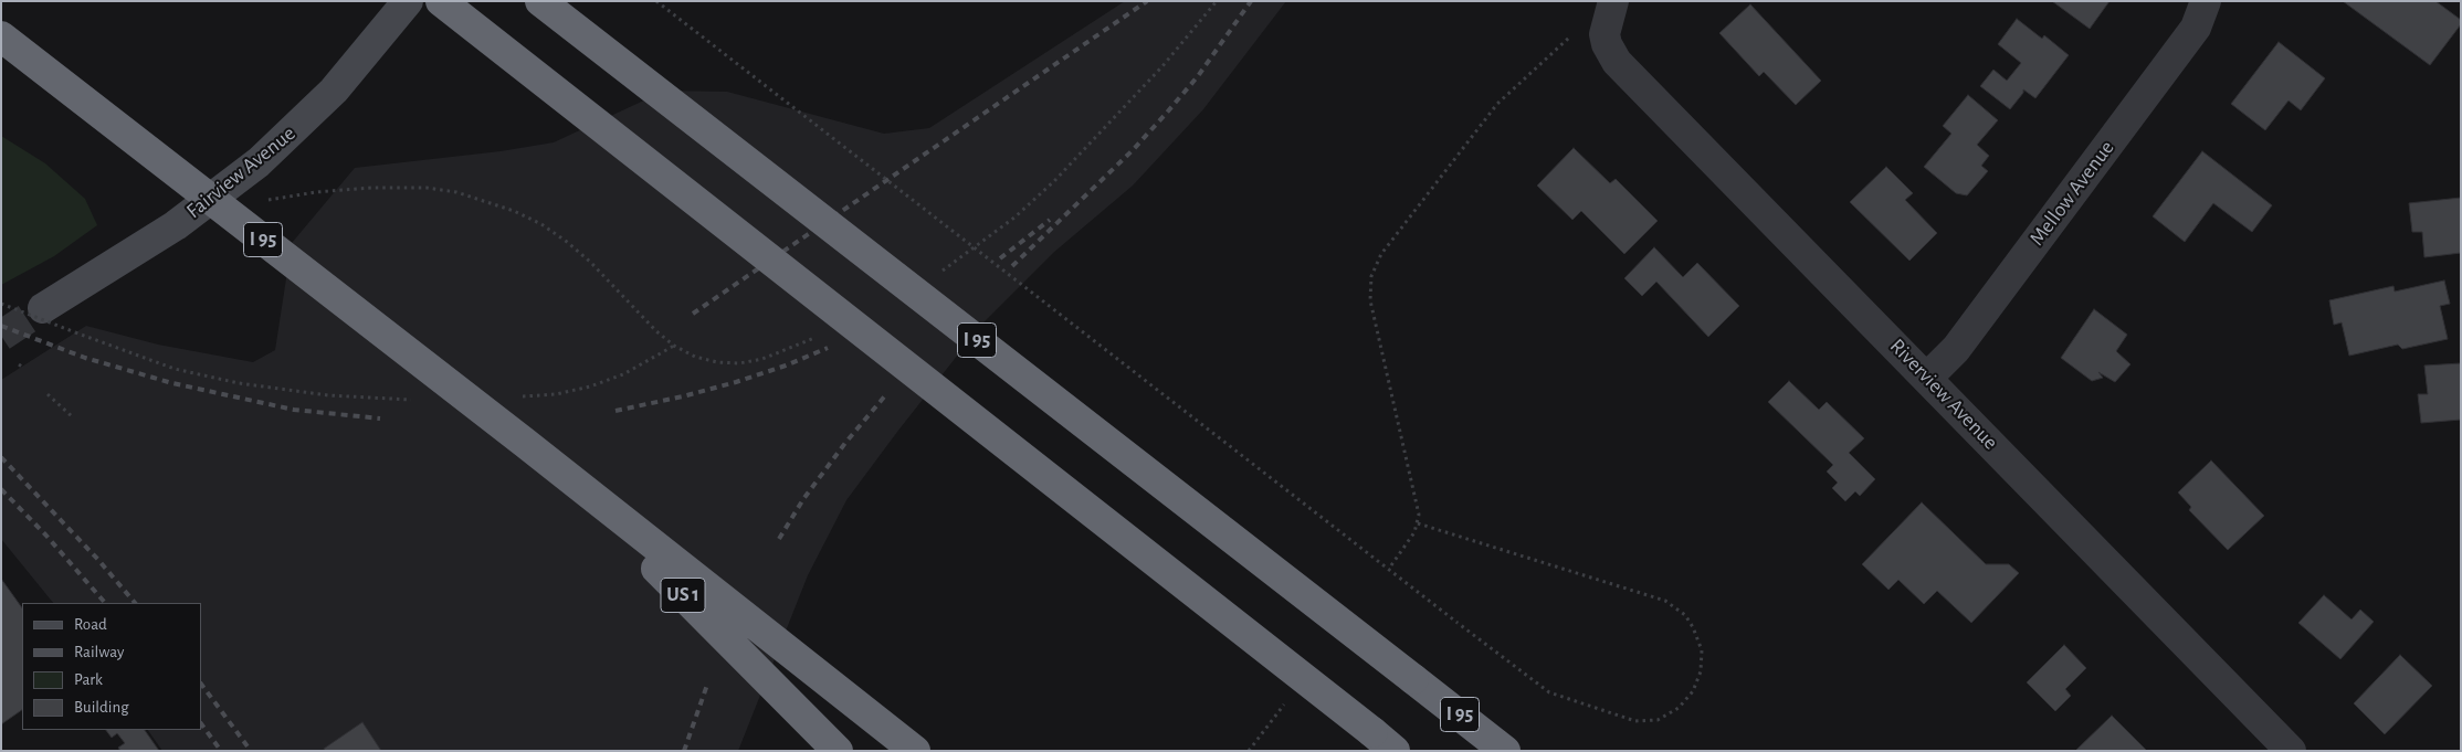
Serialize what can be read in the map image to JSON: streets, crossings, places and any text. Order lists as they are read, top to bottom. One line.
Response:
{"streets":{"highway":["I 95","US 1"],"street":["Fairview Avenue","Mellow Avenue","Riverview Avenue"]},"crossings":[["Mellow Avenue","Riverview Avenue"],["I 95","US 1"]],"legend":["Road","Railway","Park","Building"]}
